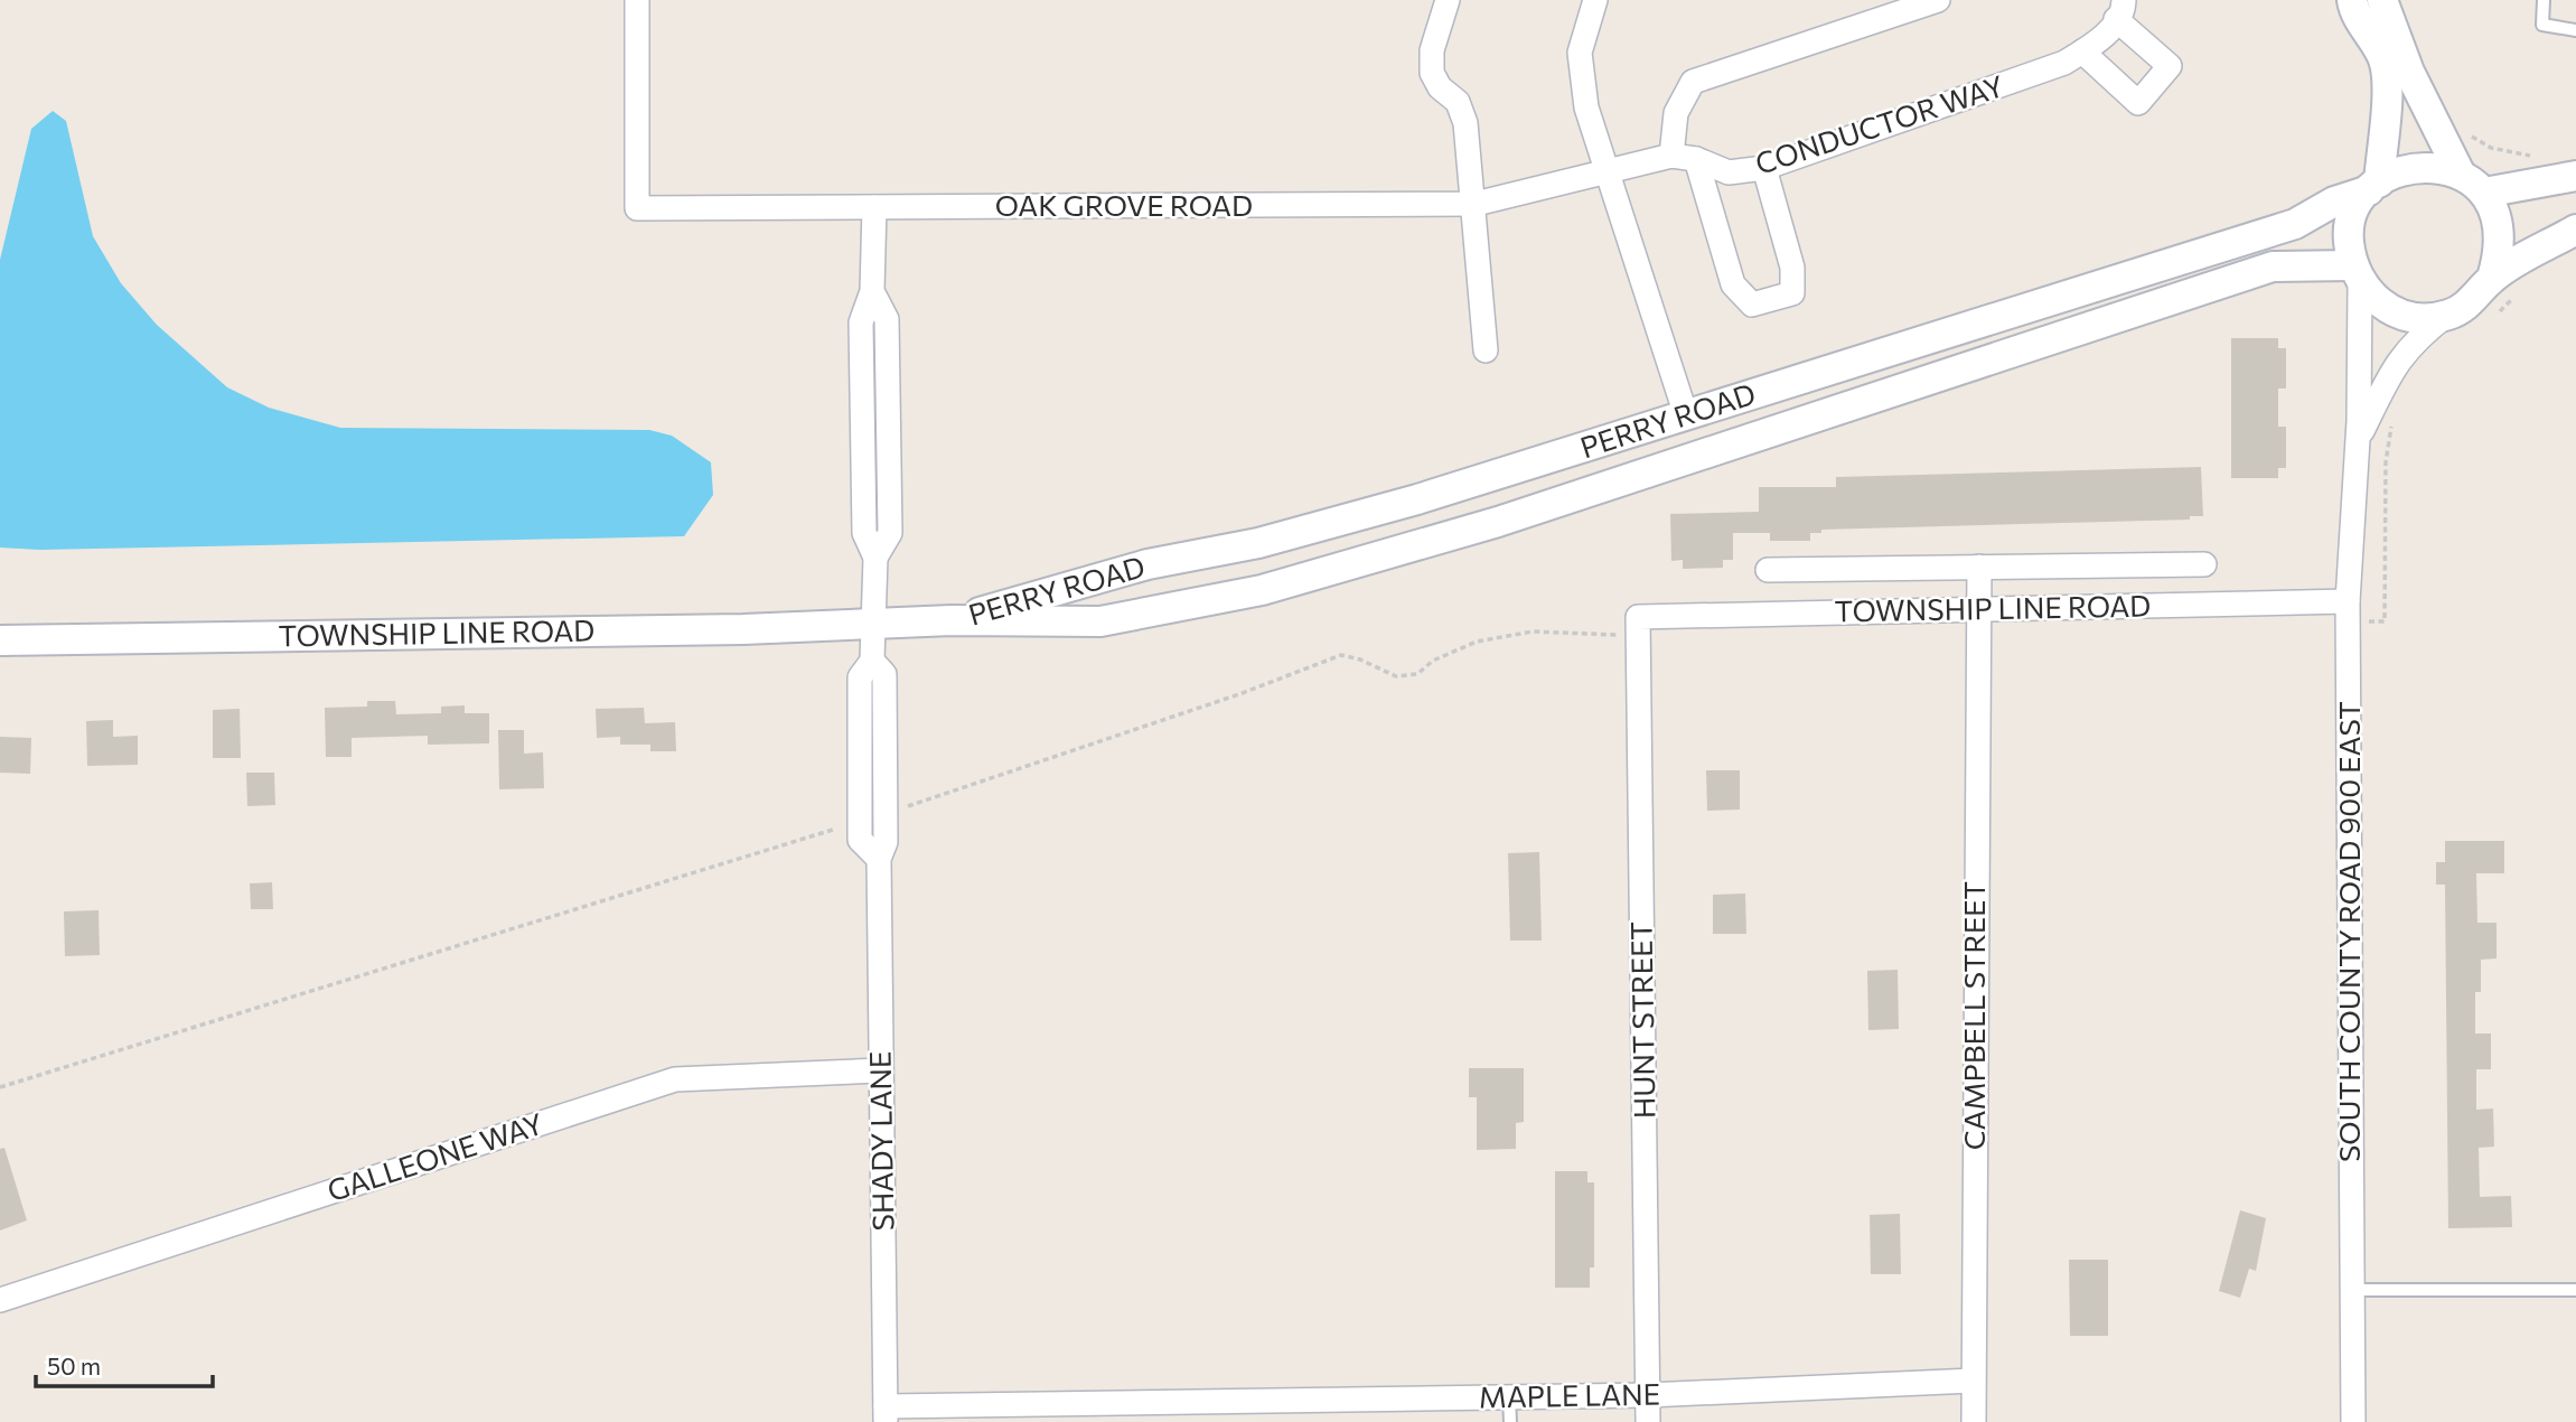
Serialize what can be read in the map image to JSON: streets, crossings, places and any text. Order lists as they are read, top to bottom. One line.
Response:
{"streets":{"street":["CONDUCTOR WAY","OAK GROVE ROAD","PERRY ROAD","TOWNSHIP LINE ROAD","SOUTH COUNTY ROAD 900 EAST","CAMPBELL STREET","HUNT STREET","SHADY LANE","GALLEONE WAY","MAPLE LANE"]},"crossings":[["CONDUCTOR WAY","OAK GROVE ROAD"],["PERRY ROAD","TOWNSHIP LINE ROAD"],["PERRY ROAD","SOUTH COUNTY ROAD 900 EAST"],["TOWNSHIP LINE ROAD","SOUTH COUNTY ROAD 900 EAST"],["TOWNSHIP LINE ROAD","CAMPBELL STREET"],["TOWNSHIP LINE ROAD","HUNT STREET"],["TOWNSHIP LINE ROAD","SHADY LANE"],["CAMPBELL STREET","MAPLE LANE"],["HUNT STREET","MAPLE LANE"],["SHADY LANE","GALLEONE WAY"],["SHADY LANE","MAPLE LANE"]],"scale_bar":"50 m"}
